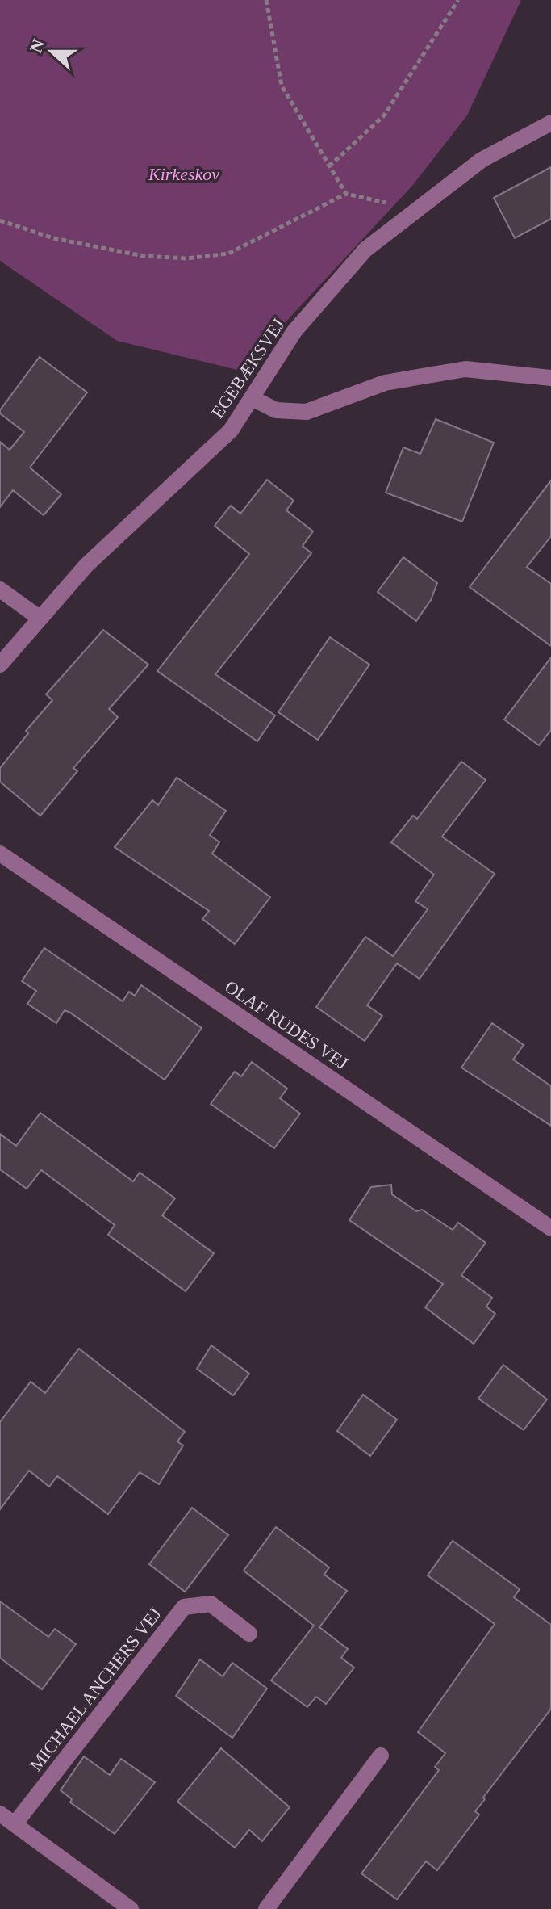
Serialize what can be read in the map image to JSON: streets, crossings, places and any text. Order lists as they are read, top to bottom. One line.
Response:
{"streets":{"street":["EGEBÆKSVEJ","OLAF RUDES VEJ","MICHAEL ANCHERS VEJ"]},"parks":["Kirkeskov"],"north":"left"}
